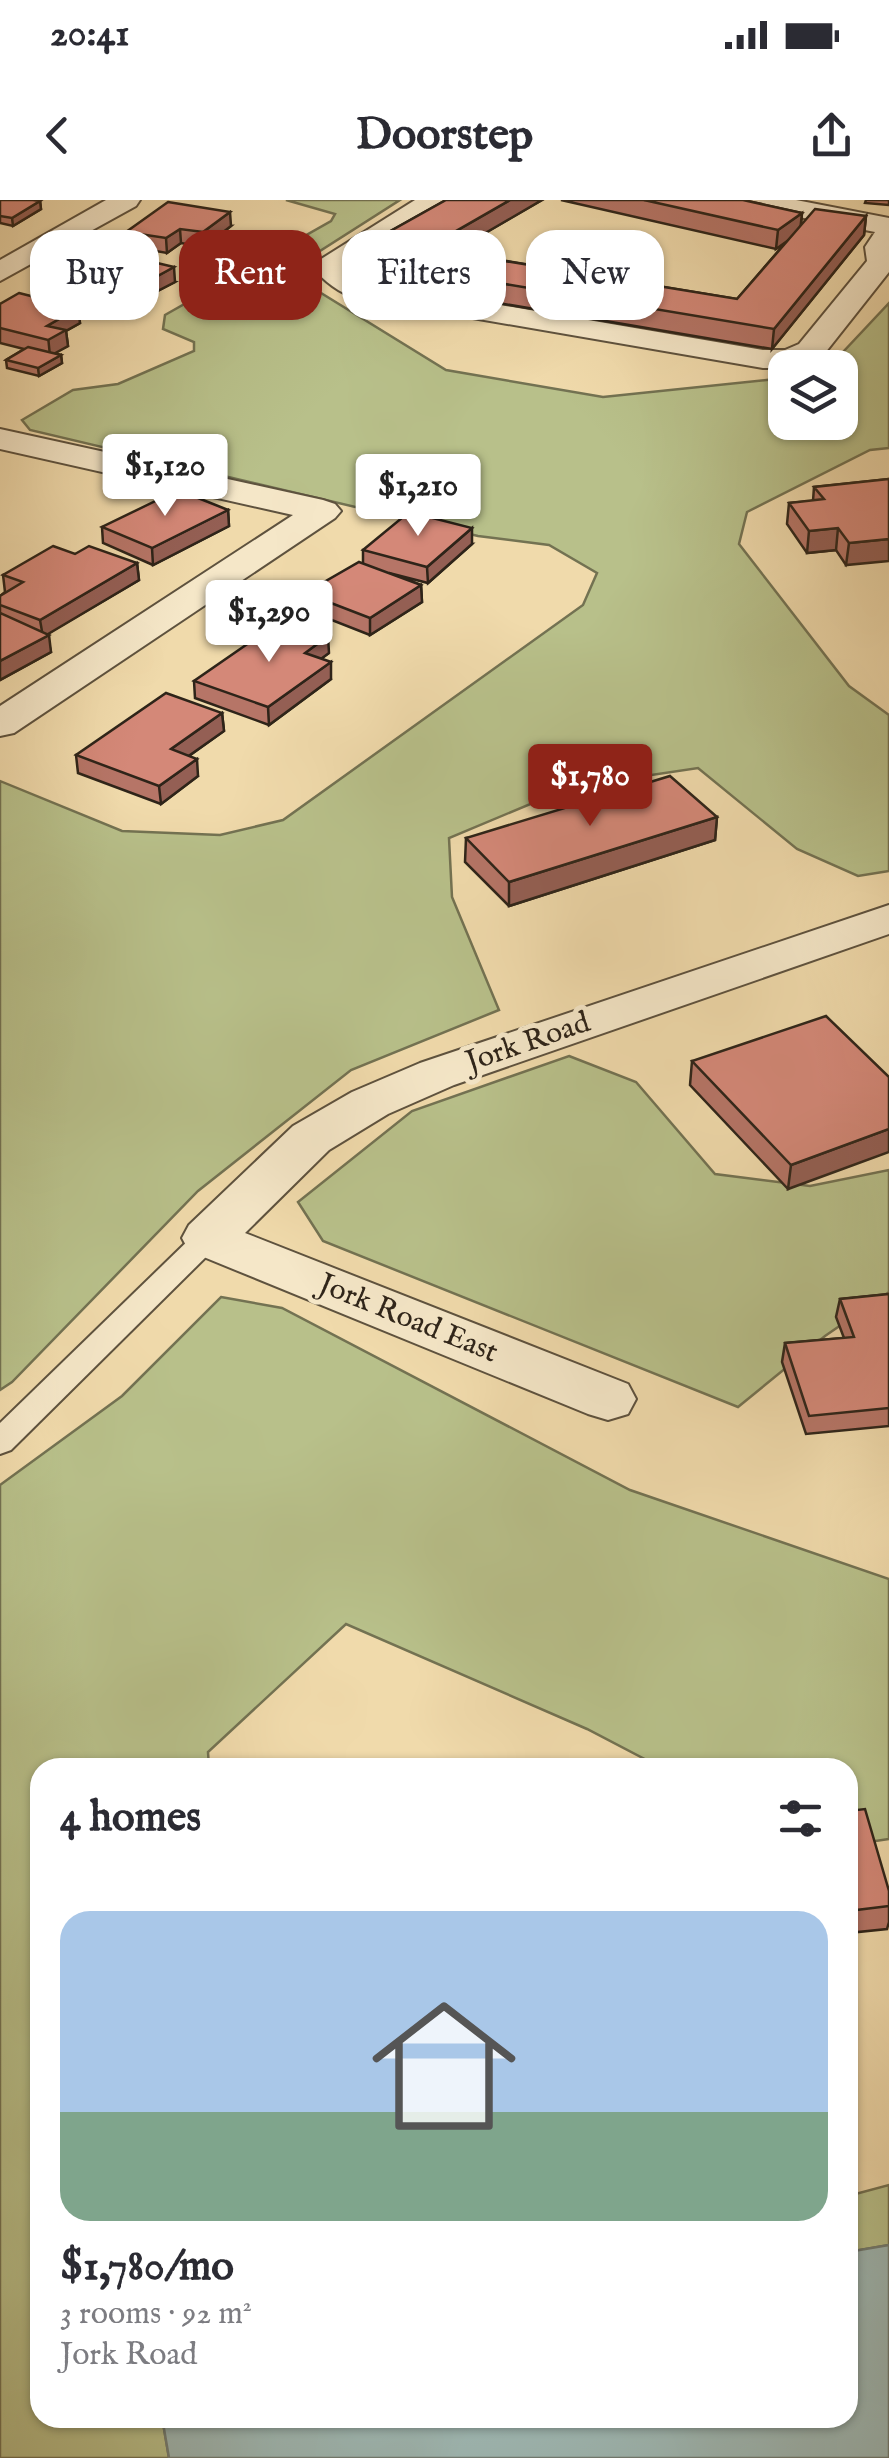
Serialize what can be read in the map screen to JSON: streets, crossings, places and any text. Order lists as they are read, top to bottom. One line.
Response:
{"streets":{"street":["Jork Road","Jork Road East"]},"crossings":[["Jork Road","Jork Road East"]],"page":{"status":"20:41","header":"Doorstep","chip":["Buy","Rent","Filters","New"],"price":["$1,120","$1,210","$1,290","$1,780"],"heading":"4 homes","list":[{"name":"$1,780/mo","note":"3 rooms · 92 m² · Jork Road"}]}}
